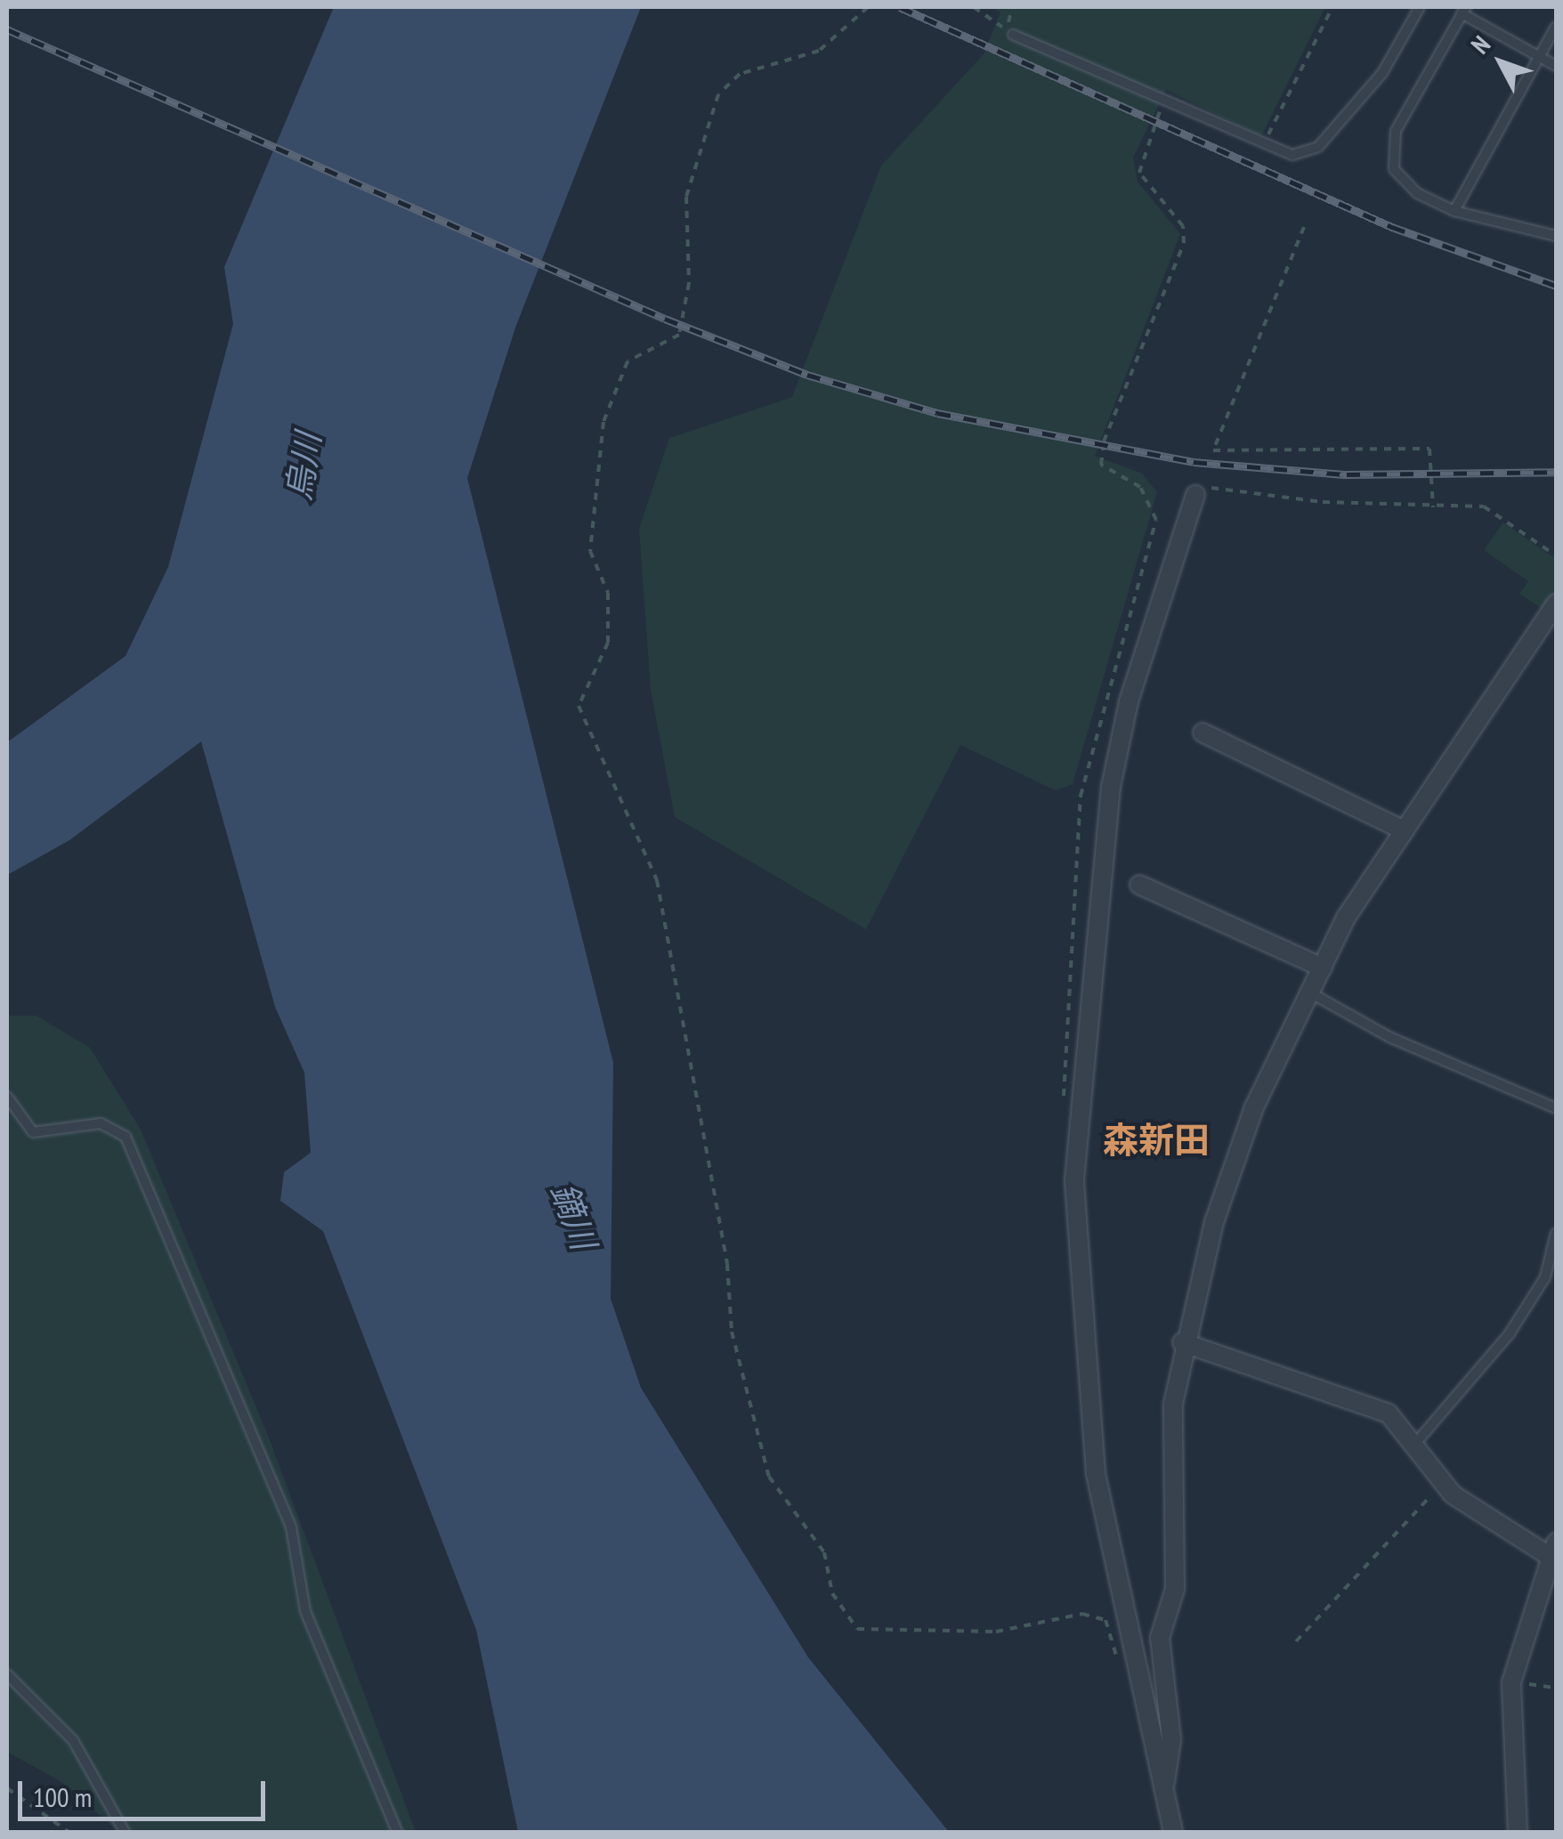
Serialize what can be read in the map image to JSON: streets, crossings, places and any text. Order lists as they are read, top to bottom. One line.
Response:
{"districts":["森新田"],"water":["烏川","鏑川"],"scale_bar":"100 m","north":"top left"}
